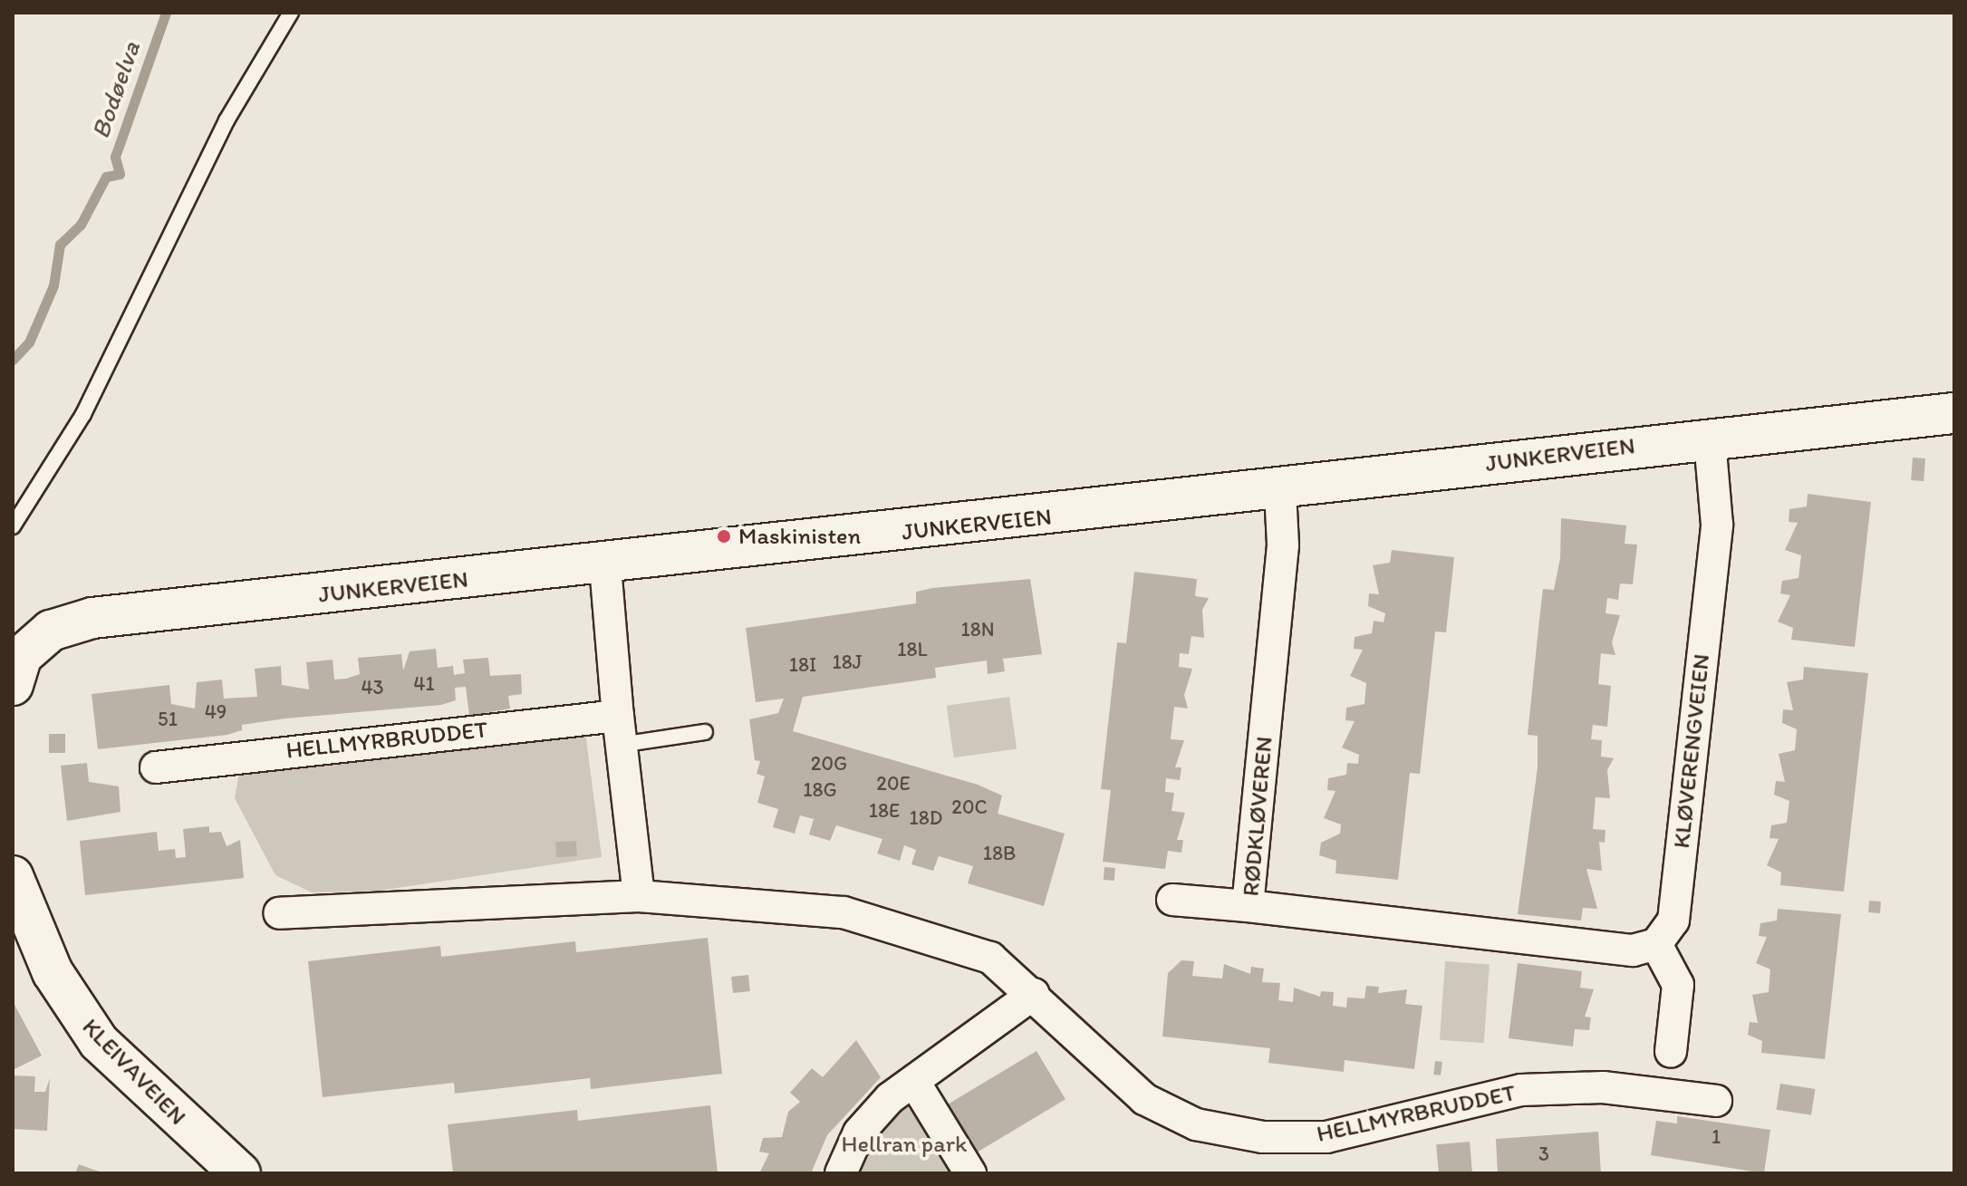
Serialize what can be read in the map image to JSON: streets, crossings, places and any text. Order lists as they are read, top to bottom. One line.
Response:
{"streets":{"street":["JUNKERVEIEN","HELLMYRBRUDDET","KLØVERENGVEIEN","RØDKLØVEREN","KLEIVAVEIEN"]},"crossings":[["JUNKERVEIEN","KLØVERENGVEIEN"],["JUNKERVEIEN","RØDKLØVEREN"],["KLØVERENGVEIEN","RØDKLØVEREN"]],"water":["Bodøelva"],"parks":["Hellran park"],"places":["Maskinisten"],"house_numbers":["18N","18L","18J","18I","41","43","49","51","20G","20E","18G","20C","18E","18D","18B","1","3"]}
